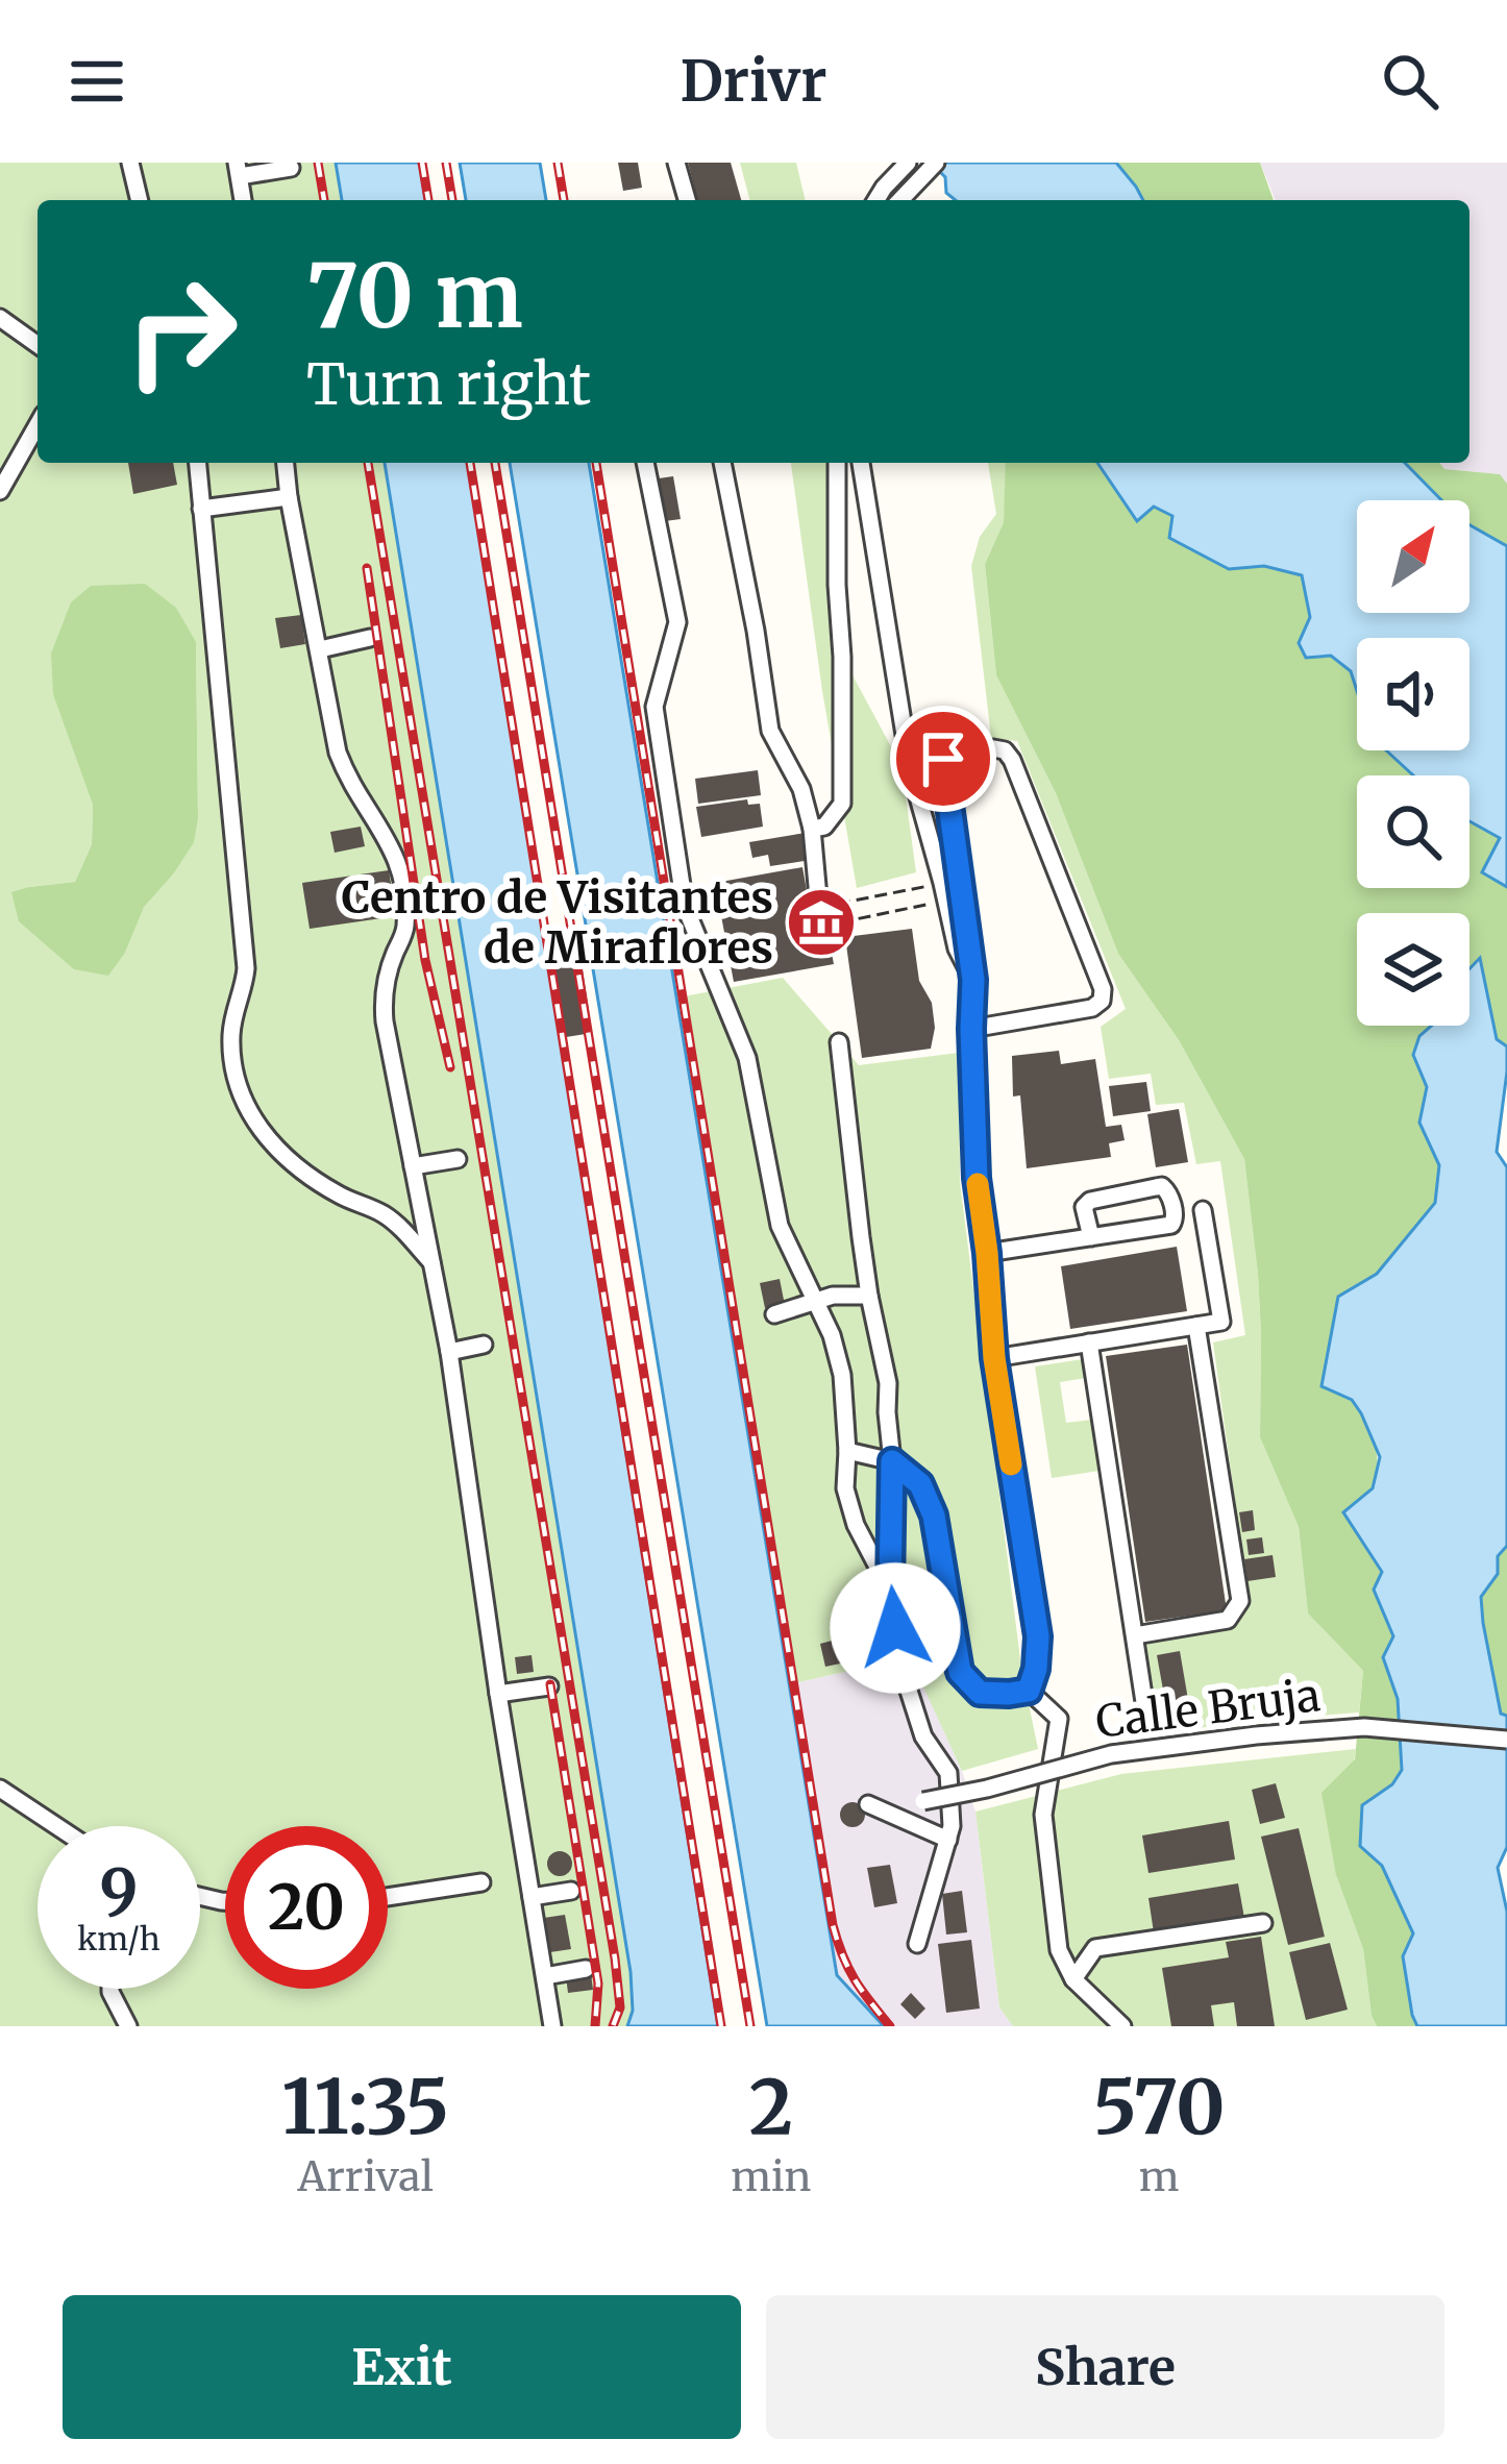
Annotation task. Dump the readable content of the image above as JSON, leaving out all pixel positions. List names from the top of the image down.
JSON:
{
  "streets": {
    "lane": ["Calle Bruja"]
  },
  "places": {
    "museum": ["Centro de Visitantes de Miraflores"]
  },
  "north": "top right",
  "page": {
    "header": "Drivr",
    "turn": ["70 m", "Turn right"],
    "speed": "9 km/h",
    "limit": "20",
    "eta": [
      "11:35",
      "Arrival",
      "2",
      "min",
      "570",
      "m"
    ],
    "buttons": ["Exit", "Share"]
  }
}
